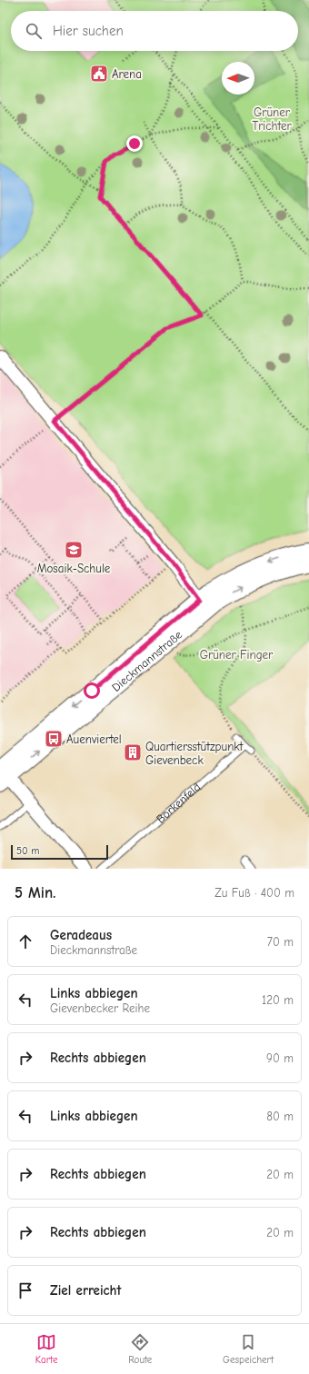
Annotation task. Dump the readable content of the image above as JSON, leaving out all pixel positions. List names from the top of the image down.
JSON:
{
  "streets": {
    "street": ["Dieckmannstraße"],
    "lane": ["Borkenfeld"]
  },
  "parks": ["Grüner Trichter", "Grüner Finger"],
  "places": {
    "public building": ["Arena"],
    "school or university": ["Mosaik-Schule"],
    "bus stop": ["Auenviertel"],
    "building": ["Quartiersstützpunkt Gievenbeck"]
  },
  "scale_bar": "50 m",
  "north": "left",
  "page": {
    "search": "Hier suchen",
    "scale": "50 m",
    "heading": ["5 Min.", "Zu Fuß · 400 m"],
    "list": [
      ["Geradeaus", "Dieckmannstraße", "70 m"],
      ["Links abbiegen", "Gievenbecker Reihe", "120 m"],
      ["Rechts abbiegen", "90 m"],
      ["Links abbiegen", "80 m"],
      ["Rechts abbiegen", "20 m"],
      ["Rechts abbiegen", "20 m"],
      "Ziel erreicht"
    ],
    "nav": ["Karte", "Route", "Gespeichert"]
  }
}
